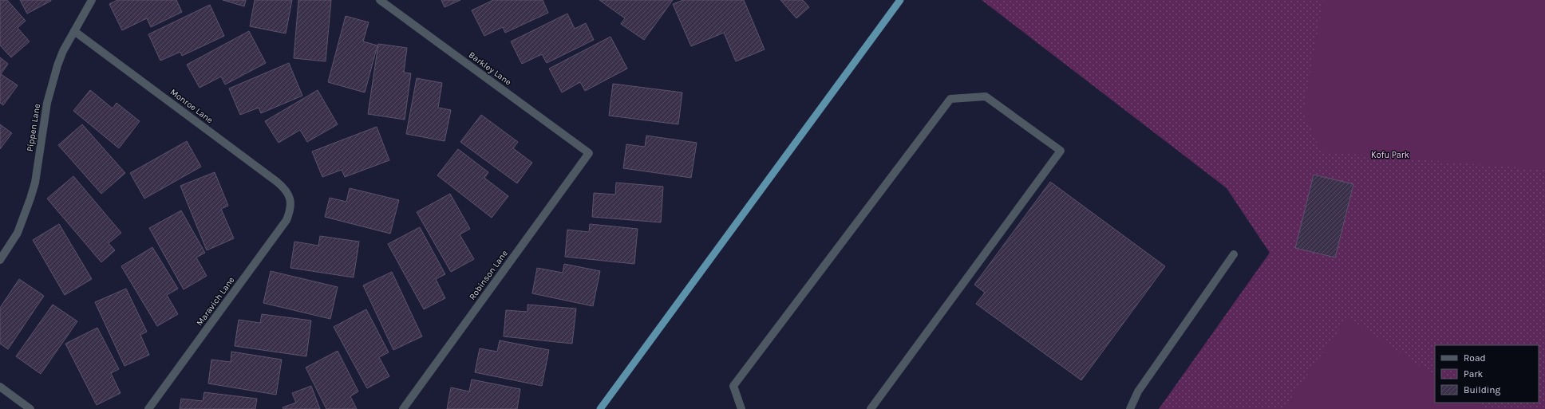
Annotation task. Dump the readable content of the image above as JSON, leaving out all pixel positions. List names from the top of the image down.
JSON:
{
  "streets": {
    "street": [
      "Barkley Lane",
      "Monroe Lane",
      "Pippen Lane",
      "Robinson Lane",
      "Maravich Lane"
    ]
  },
  "crossings": [
    ["Barkley Lane", "Robinson Lane"],
    ["Monroe Lane", "Pippen Lane"],
    ["Monroe Lane", "Maravich Lane"]
  ],
  "parks": ["Kofu Park"],
  "legend": ["Road", "Park", "Building"]
}
